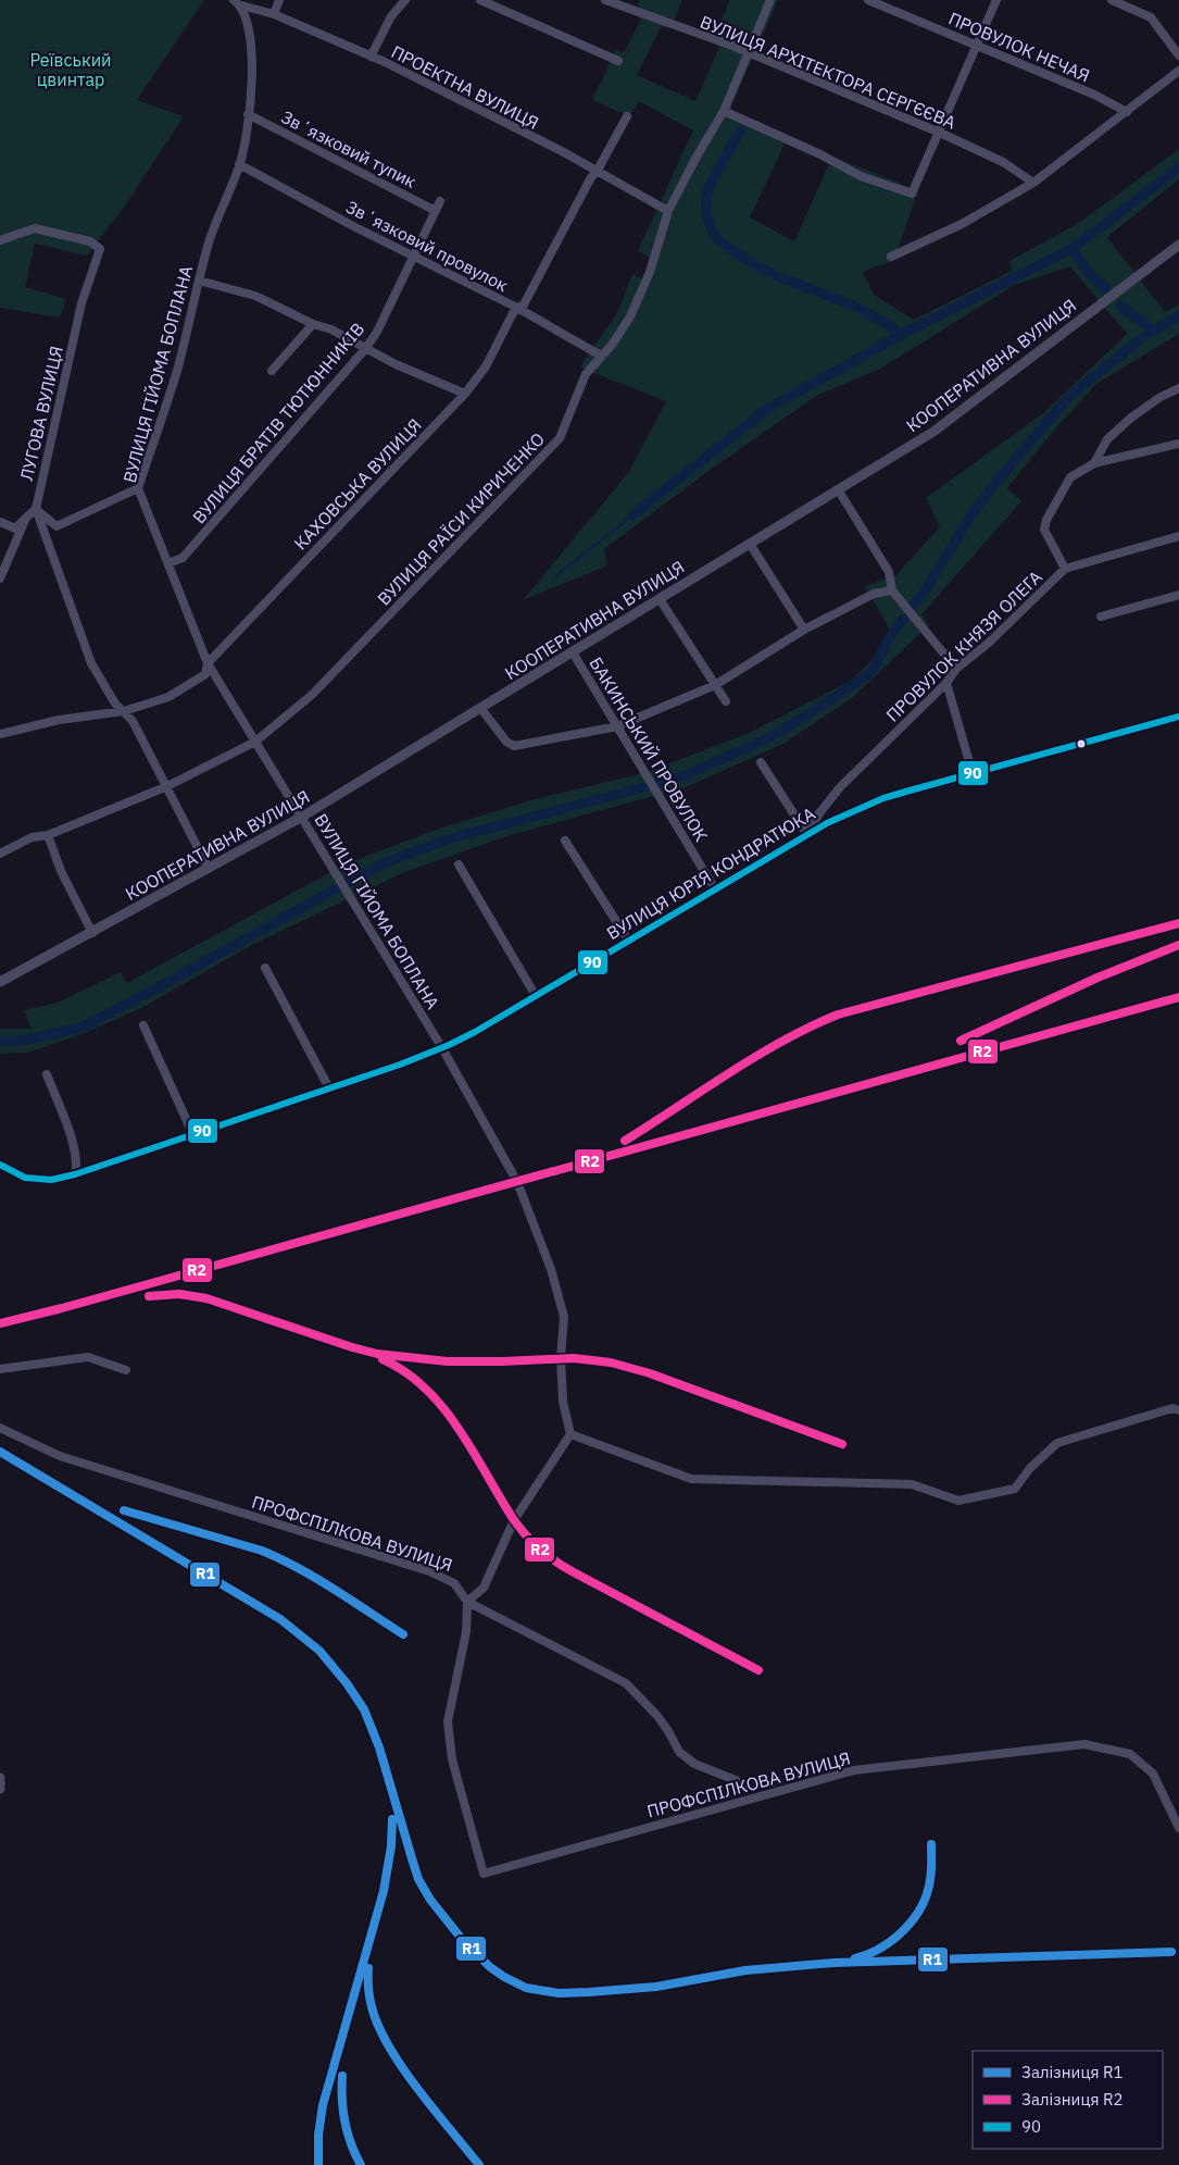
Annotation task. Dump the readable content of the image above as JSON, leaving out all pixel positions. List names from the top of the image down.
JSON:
{
  "streets": {
    "street": [
      "ПРОВУЛОК НЕЧАЯ",
      "ВУЛИЦЯ АРХІТЕКТОРА СЕРГЄЄВА",
      "ПРОЕКТНА ВУЛИЦЯ",
      "Звʼязковий тупик",
      "Звʼязковий провулок",
      "КООПЕРАТИВНА ВУЛИЦЯ",
      "ВУЛИЦЯ ГІЙОМА БОПЛАНА",
      "ЛУГОВА ВУЛИЦЯ",
      "ВУЛИЦЯ БРАТІВ ТЮТЮННИКІВ",
      "КАХОВСЬКА ВУЛИЦЯ",
      "ВУЛИЦЯ РАЇСИ КИРИЧЕНКО",
      "ПРОВУЛОК КНЯЗЯ ОЛЕГА",
      "БАКИНСЬКИЙ ПРОВУЛОК",
      "ВУЛИЦЯ ЮРІЯ КОНДРАТЮКА",
      "ПРОФСПІЛКОВА ВУЛИЦЯ"
    ]
  },
  "crossings": [
    ["ВУЛИЦЯ АРХІТЕКТОРА СЕРГЄЄВА", "ВУЛИЦЯ РАЇСИ КИРИЧЕНКО"],
    ["ПРОЕКТНА ВУЛИЦЯ", "ВУЛИЦЯ ГІЙОМА БОПЛАНА"],
    ["ПРОЕКТНА ВУЛИЦЯ", "КАХОВСЬКА ВУЛИЦЯ"],
    ["ПРОЕКТНА ВУЛИЦЯ", "ВУЛИЦЯ РАЇСИ КИРИЧЕНКО"],
    ["Звʼязковий тупик", "ВУЛИЦЯ ГІЙОМА БОПЛАНА"],
    ["Звʼязковий тупик", "ВУЛИЦЯ БРАТІВ ТЮТЮННИКІВ"],
    ["Звʼязковий провулок", "ВУЛИЦЯ ГІЙОМА БОПЛАНА"],
    ["Звʼязковий провулок", "ВУЛИЦЯ БРАТІВ ТЮТЮННИКІВ"],
    ["Звʼязковий провулок", "КАХОВСЬКА ВУЛИЦЯ"],
    ["Звʼязковий провулок", "ВУЛИЦЯ РАЇСИ КИРИЧЕНКО"],
    ["КООПЕРАТИВНА ВУЛИЦЯ", "ВУЛИЦЯ ГІЙОМА БОПЛАНА"],
    ["КООПЕРАТИВНА ВУЛИЦЯ", "БАКИНСЬКИЙ ПРОВУЛОК"],
    ["ВУЛИЦЯ ГІЙОМА БОПЛАНА", "ВУЛИЦЯ БРАТІВ ТЮТЮННИКІВ"],
    ["ВУЛИЦЯ ГІЙОМА БОПЛАНА", "КАХОВСЬКА ВУЛИЦЯ"],
    ["ВУЛИЦЯ ГІЙОМА БОПЛАНА", "ВУЛИЦЯ РАЇСИ КИРИЧЕНКО"],
    ["ВУЛИЦЯ ГІЙОМА БОПЛАНА", "ВУЛИЦЯ ЮРІЯ КОНДРАТЮКА"],
    ["ПРОВУЛОК КНЯЗЯ ОЛЕГА", "ВУЛИЦЯ ЮРІЯ КОНДРАТЮКА"],
    ["БАКИНСЬКИЙ ПРОВУЛОК", "ВУЛИЦЯ ЮРІЯ КОНДРАТЮКА"]
  ],
  "parks": ["Реївський цвинтар"],
  "lines": ["transit line 90", "rail line R2", "rail line R1"],
  "legend": ["Залізниця R1", "Залізниця R2", "90"]
}
